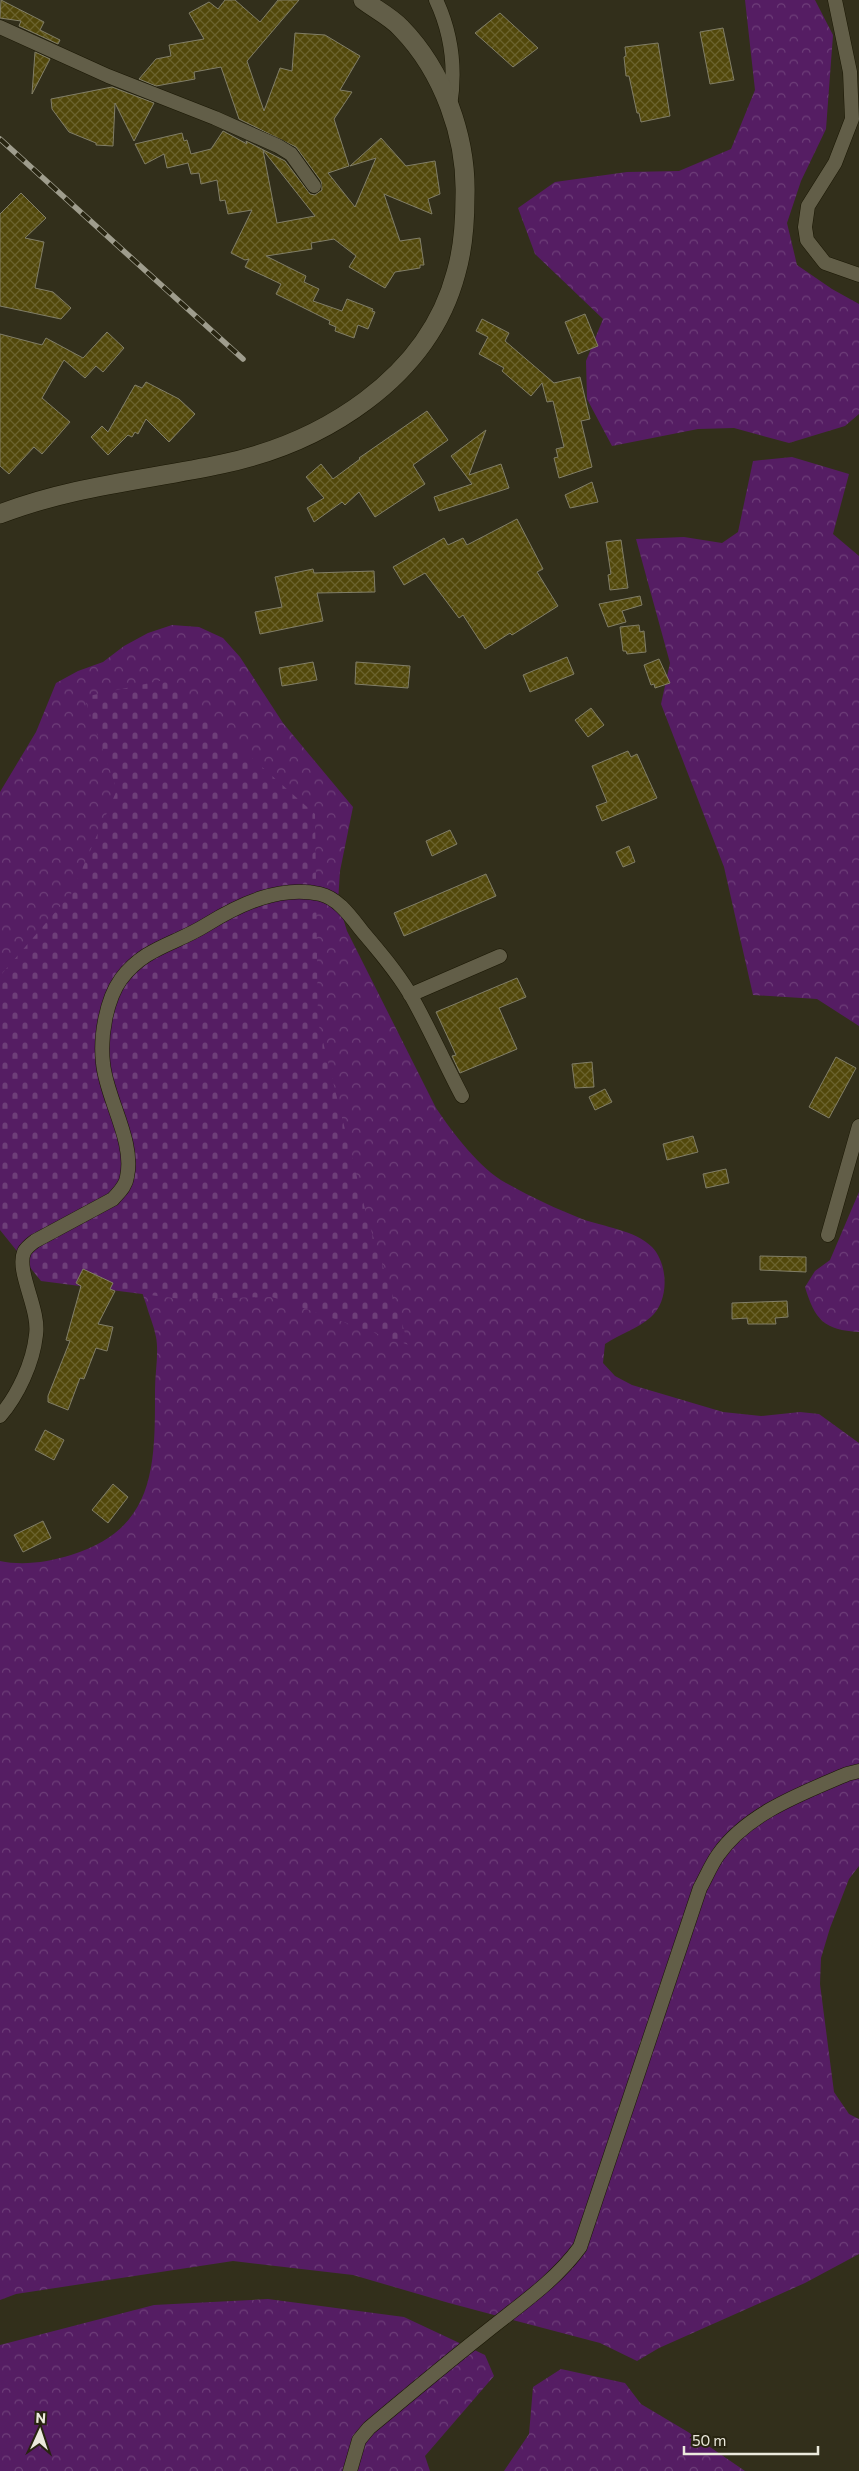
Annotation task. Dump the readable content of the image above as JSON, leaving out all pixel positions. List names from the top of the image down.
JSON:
{
  "scale_bar": "50 m",
  "north": "top"
}
